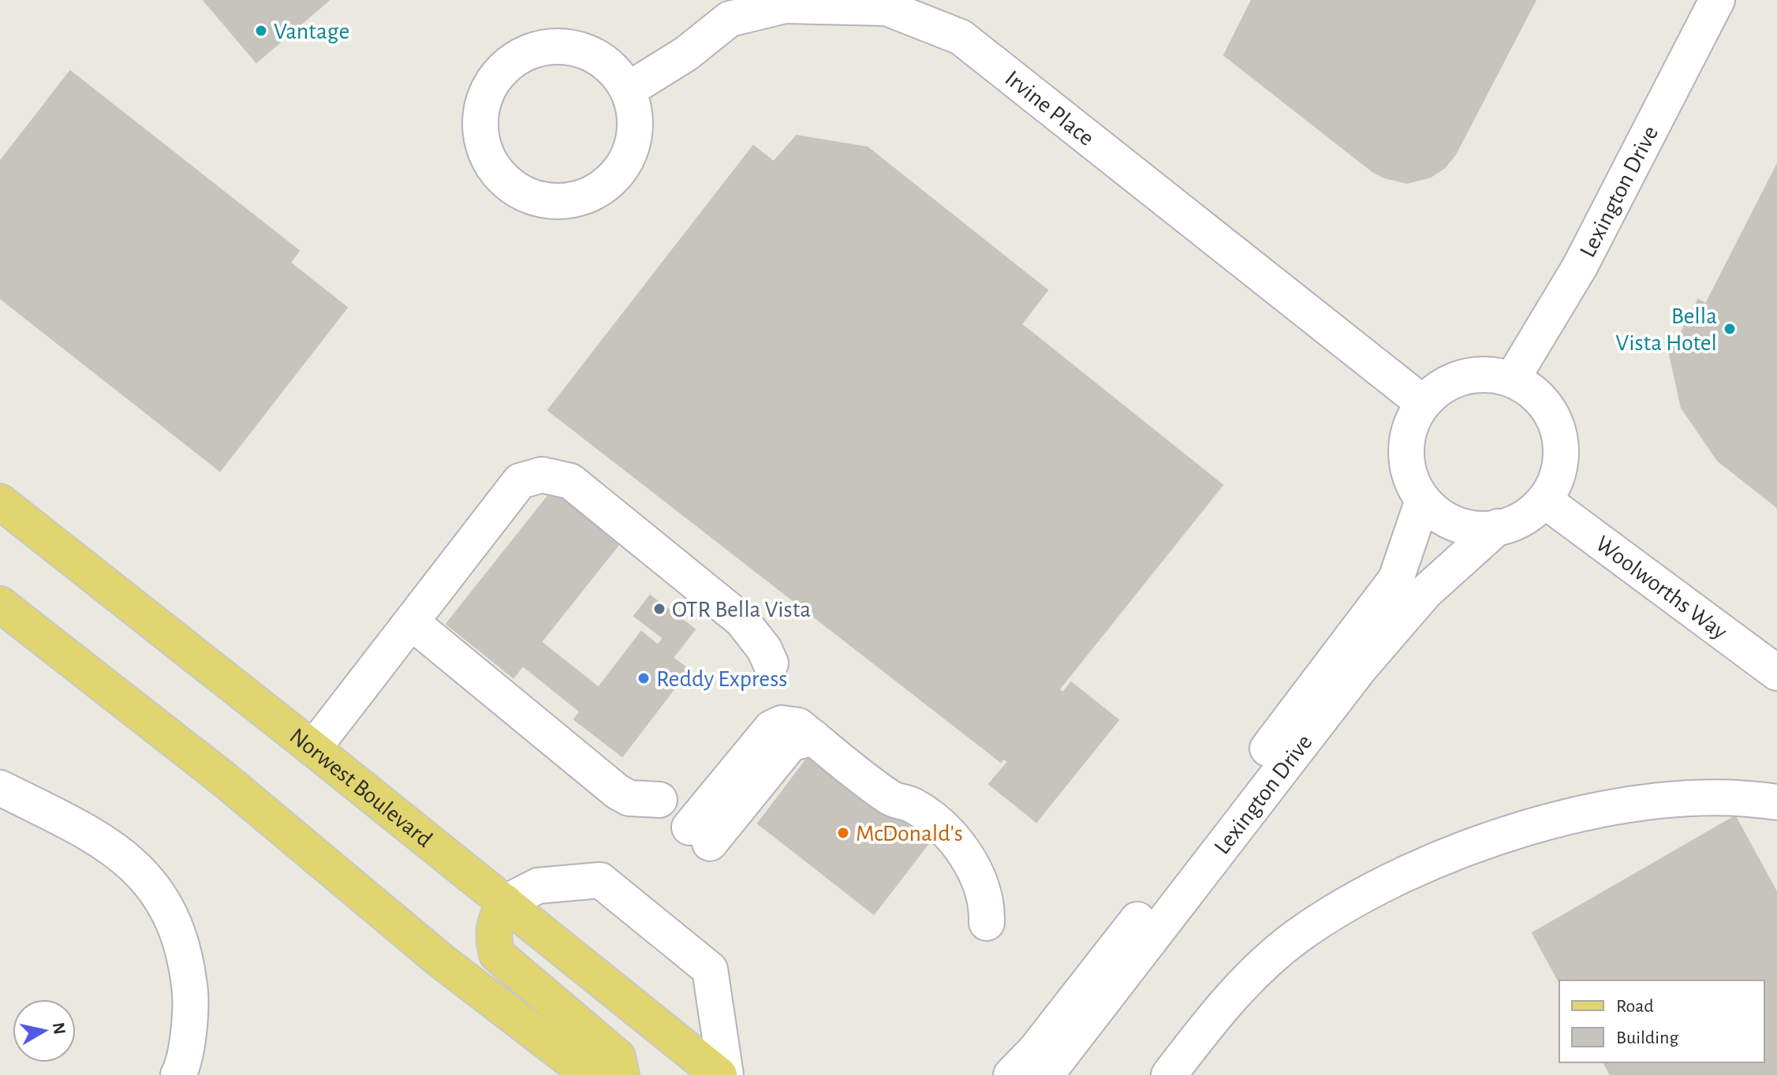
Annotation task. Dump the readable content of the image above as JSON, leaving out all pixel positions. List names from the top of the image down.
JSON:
{
  "streets": {
    "main road": ["Norwest Boulevard"],
    "street": ["Irvine Place", "Lexington Drive", "Woolworths Way"]
  },
  "crossings": [
    ["Irvine Place", "Lexington Drive"],
    ["Irvine Place", "Woolworths Way"],
    ["Lexington Drive", "Woolworths Way"]
  ],
  "places": [
    "Vantage",
    "Bella Vista Hotel",
    "OTR Bella Vista",
    "Reddy Express",
    "McDonald's"
  ],
  "legend": ["Road", "Building"],
  "north": "right"
}
